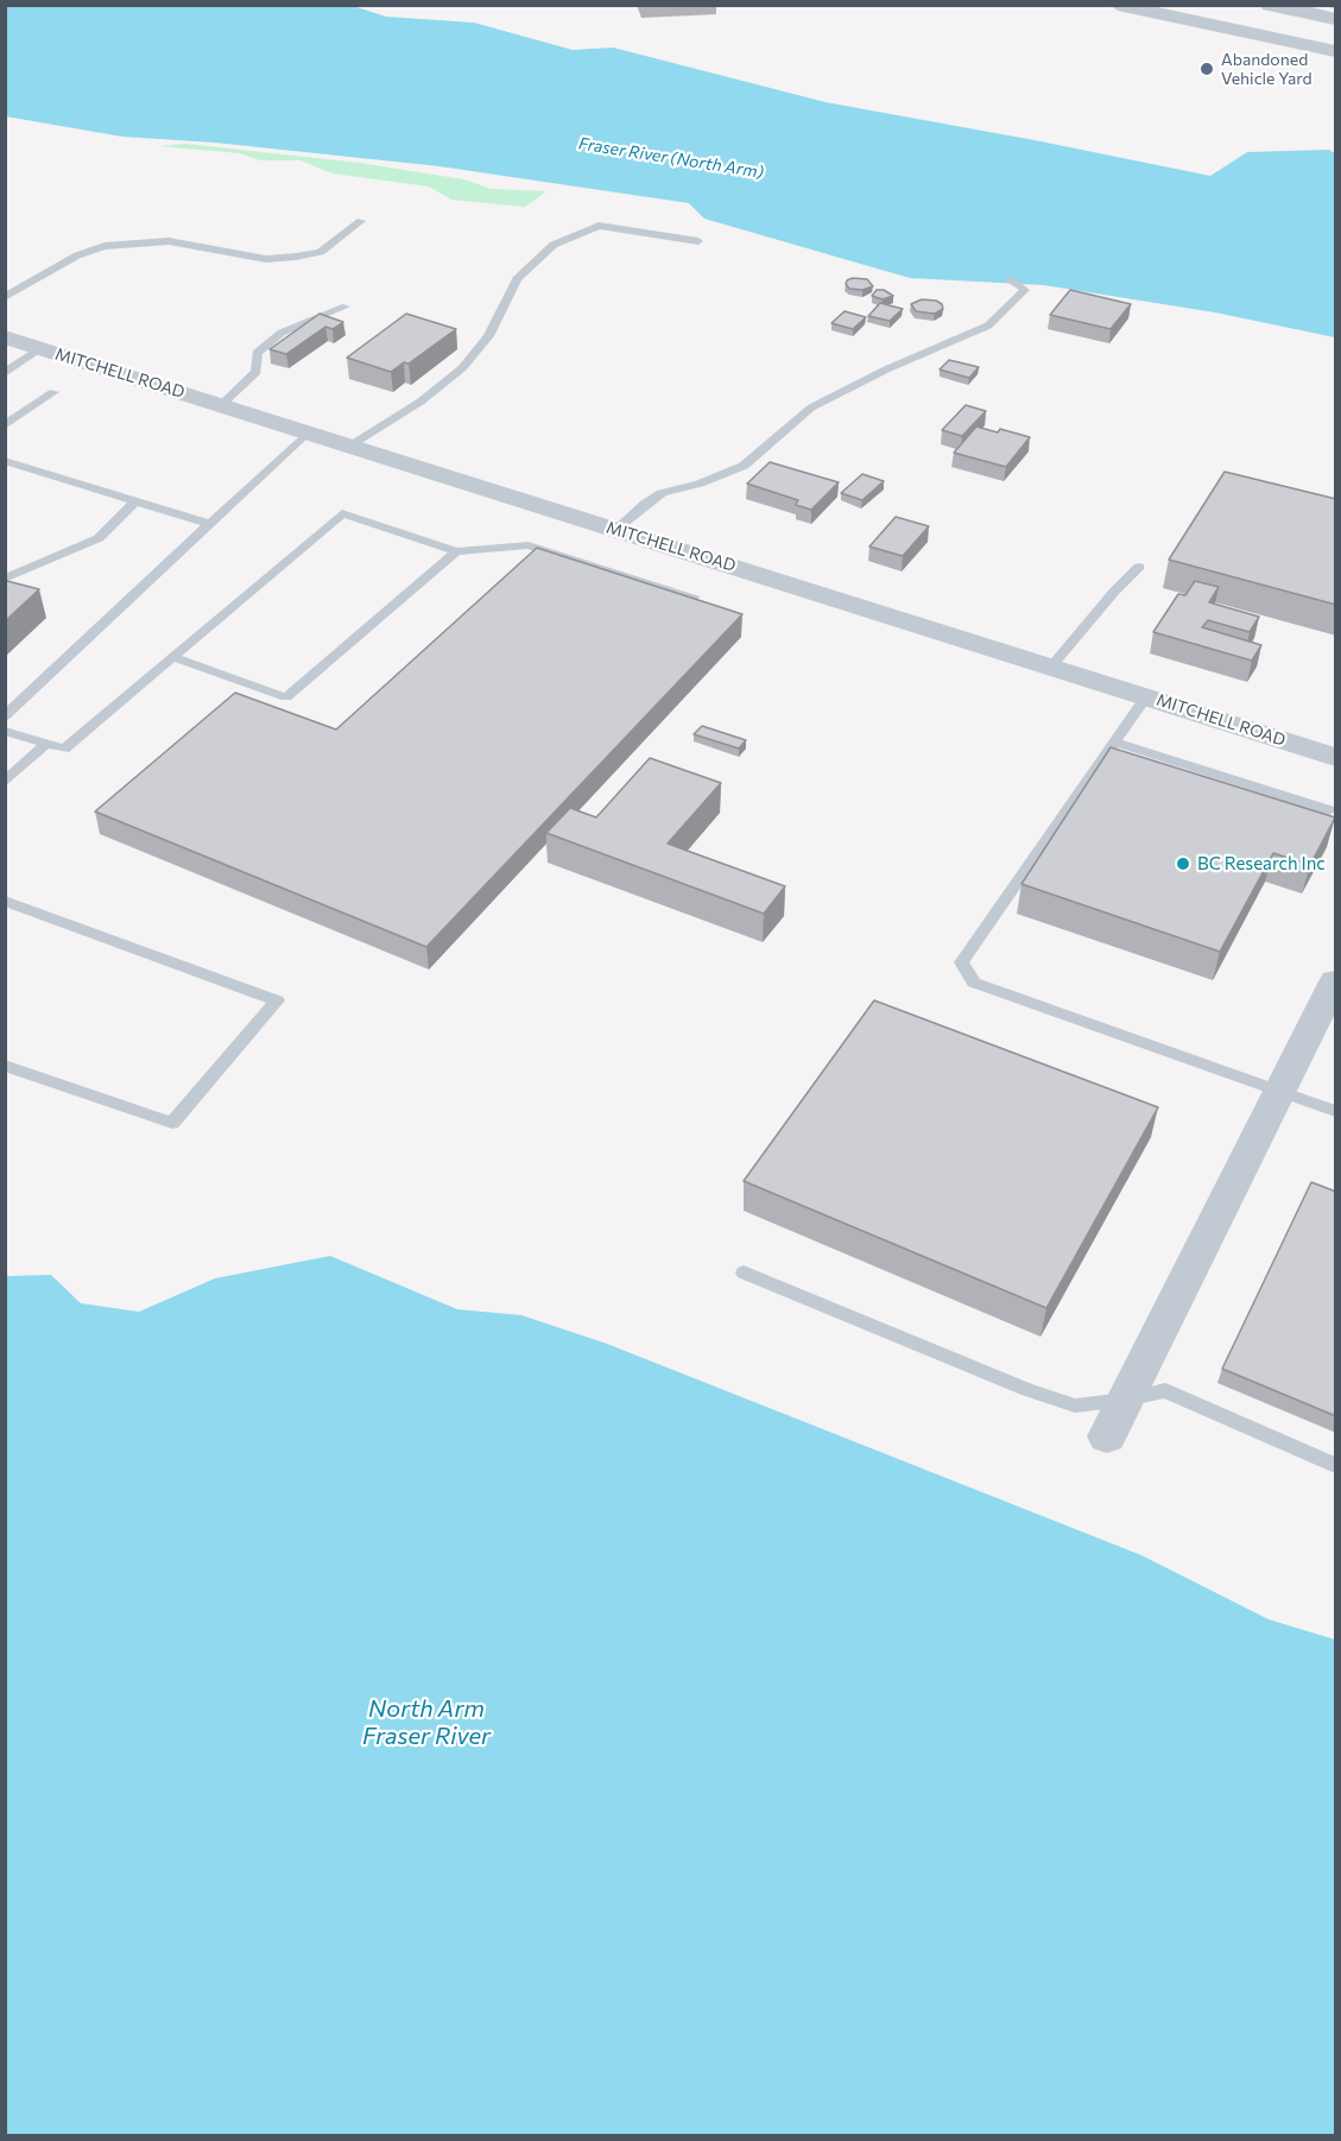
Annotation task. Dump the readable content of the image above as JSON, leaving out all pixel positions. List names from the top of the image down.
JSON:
{
  "streets": {
    "street": ["MITCHELL ROAD"]
  },
  "water": ["Fraser River (North Arm)", "North Arm Fraser River"],
  "places": ["Abandoned Vehicle Yard", "BC Research Inc"]
}
